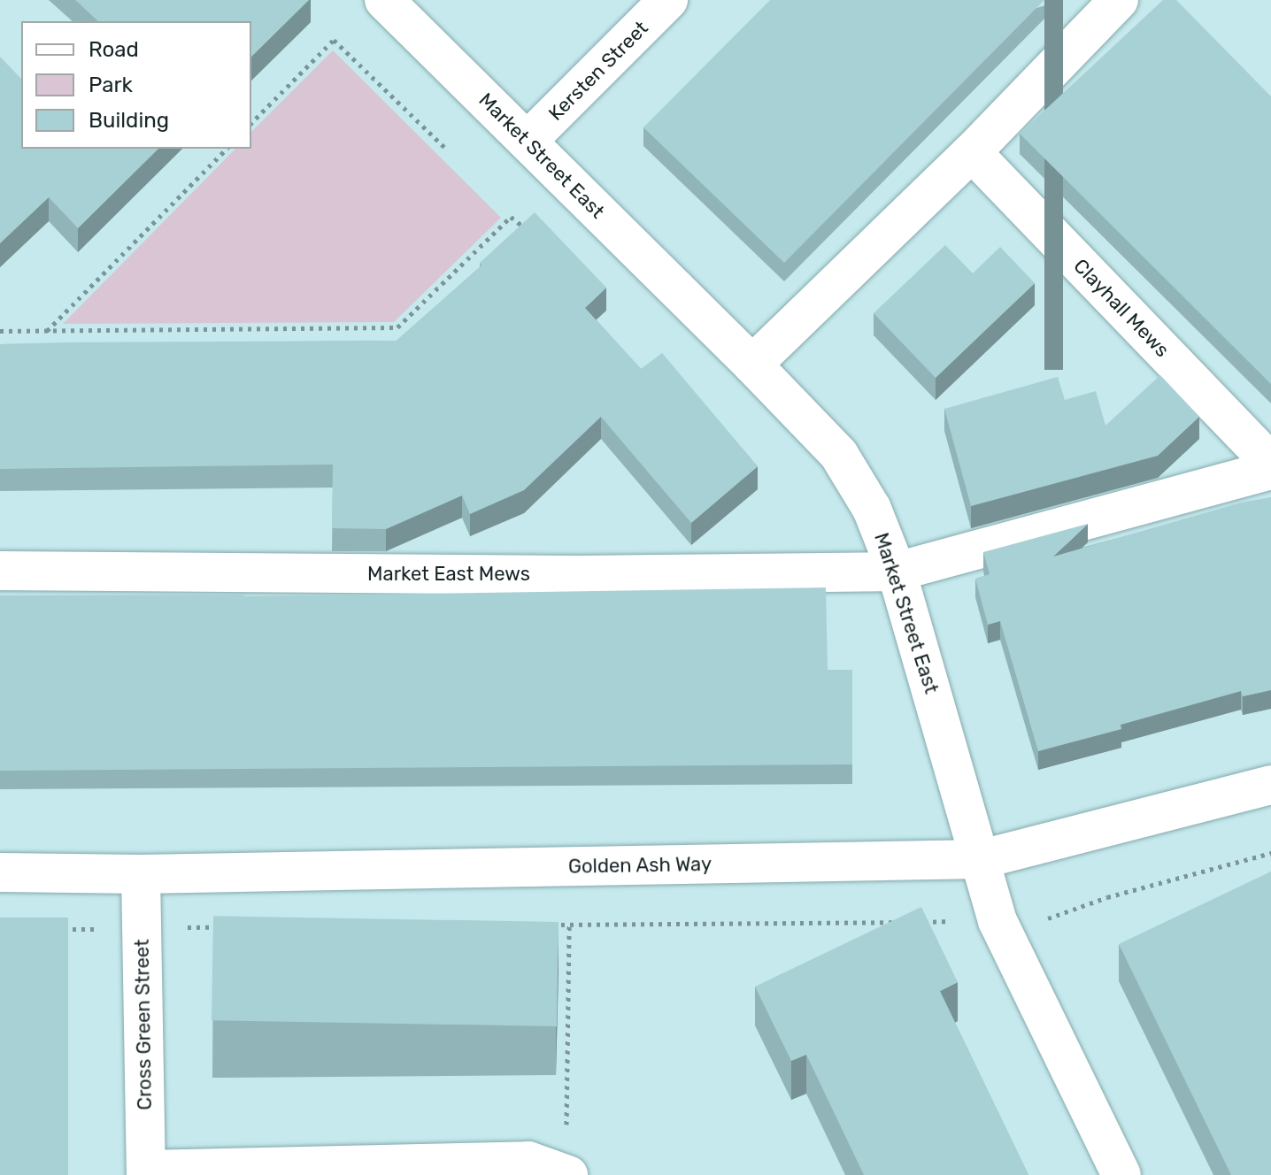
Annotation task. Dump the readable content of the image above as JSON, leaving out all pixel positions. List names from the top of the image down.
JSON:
{
  "streets": {
    "street": [
      "Kersten Street",
      "Market Street East",
      "Clayhall Mews",
      "Market East Mews",
      "Golden Ash Way",
      "Cross Green Street"
    ]
  },
  "crossings": [
    ["Kersten Street", "Market Street East"],
    ["Market Street East", "Market East Mews"],
    ["Market Street East", "Golden Ash Way"],
    ["Golden Ash Way", "Cross Green Street"]
  ],
  "legend": ["Road", "Park", "Building"]
}
